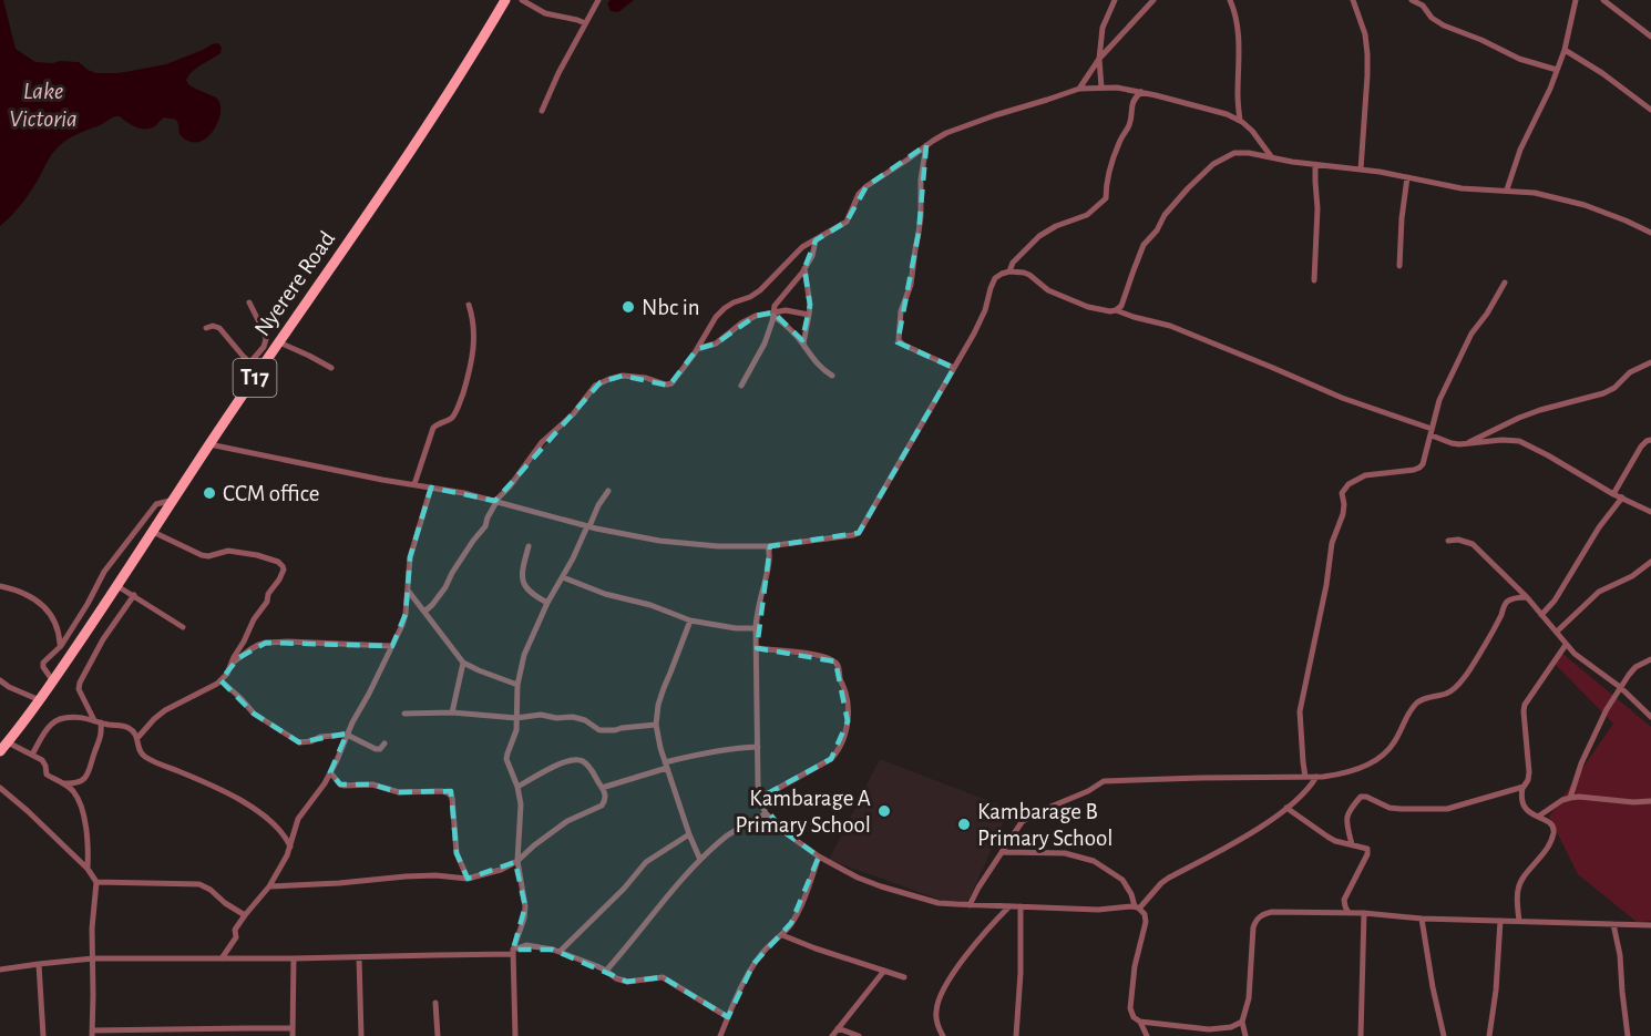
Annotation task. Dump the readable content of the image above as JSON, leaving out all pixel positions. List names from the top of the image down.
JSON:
{
  "streets": {
    "main road": ["Nyerere Road", "T17"]
  },
  "water": ["Lake Victoria"],
  "places": [
    "Nbc in",
    "CCM office",
    "Kambarage A Primary School",
    "Kambarage B Primary School"
  ]
}
